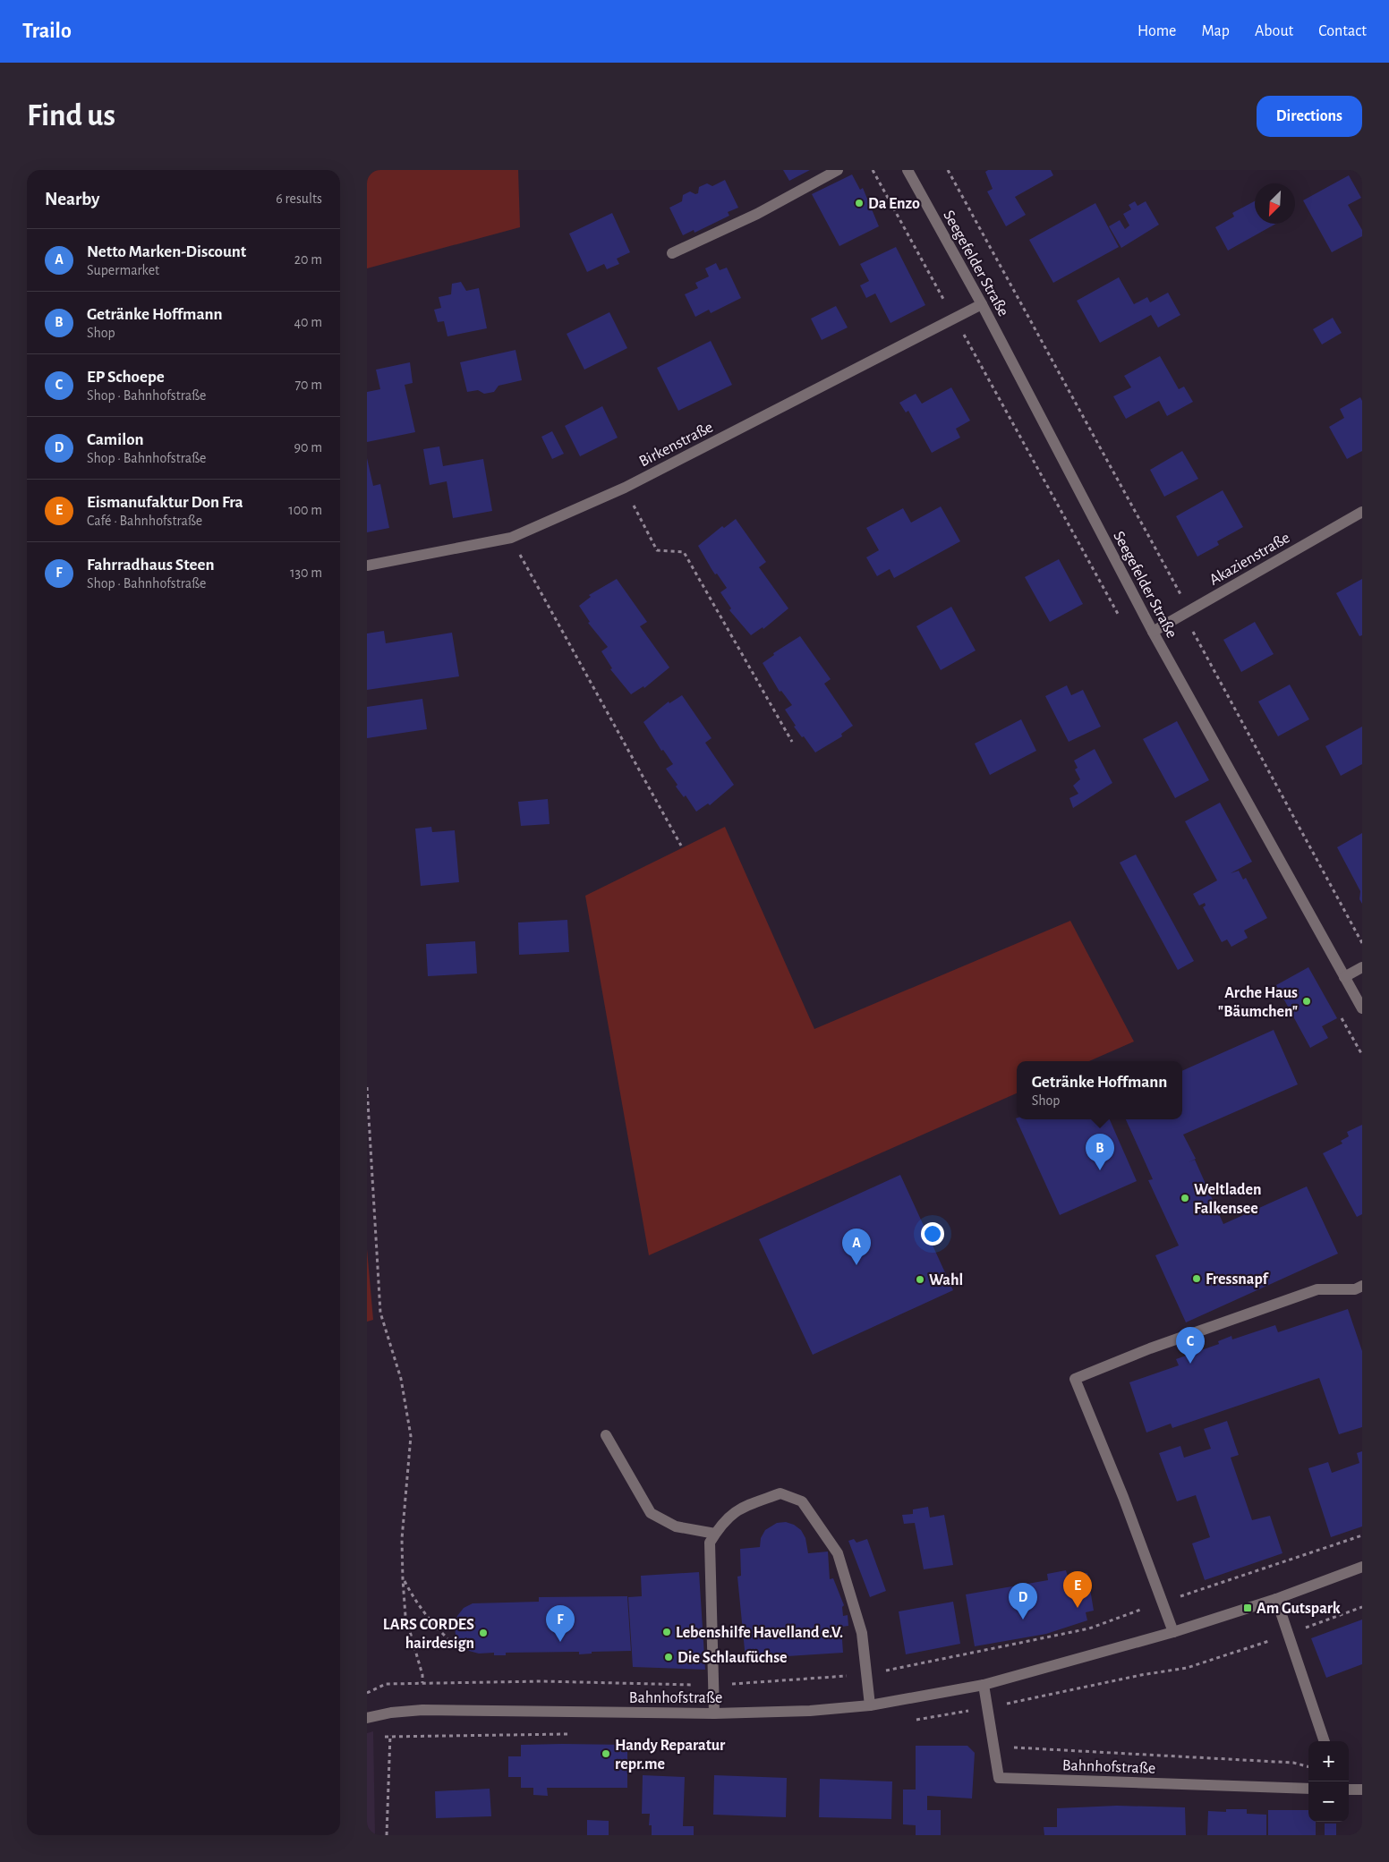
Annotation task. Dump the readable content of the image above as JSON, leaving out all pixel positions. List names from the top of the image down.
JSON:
{
  "streets": {
    "street": [
      "Seegefelder Straße",
      "Birkenstraße",
      "Akazienstraße",
      "Bahnhofstraße"
    ]
  },
  "crossings": [
    ["Seegefelder Straße", "Birkenstraße"],
    ["Seegefelder Straße", "Akazienstraße"]
  ],
  "places": {
    "other": [
      "Da Enzo",
      "Arche Haus \"Bäumchen\"",
      "Weltladen Falkensee",
      "Fressnapf",
      "Wahl",
      "Lebenshilfe Havelland e.V.",
      "LARS CORDES hairdesign",
      "Die Schlaufüchse",
      "Handy Reparatur repr.me"
    ],
    "transit": ["Am Gutspark"]
  },
  "north": "bottom left",
  "page": {
    "header": "Trailo",
    "nav": [
      "Home",
      "Map",
      "About",
      "Contact"
    ],
    "buttons": "Directions",
    "title": "Find us",
    "heading": ["Nearby", "6 results"],
    "list": [
      {
        "mark": "A",
        "name": "Netto Marken-Discount",
        "note": "Supermarket",
        "value": "20 m"
      },
      {
        "mark": "B",
        "name": "Getränke Hoffmann",
        "note": "Shop",
        "value": "40 m"
      },
      {
        "mark": "C",
        "name": "EP Schoepe",
        "note": "Shop · Bahnhofstraße",
        "value": "70 m"
      },
      {
        "mark": "D",
        "name": "Camilon",
        "note": "Shop · Bahnhofstraße",
        "value": "90 m"
      },
      {
        "mark": "E",
        "name": "Eismanufaktur Don Fra",
        "note": "Café · Bahnhofstraße",
        "value": "100 m"
      },
      {
        "mark": "F",
        "name": "Fahrradhaus Steen",
        "note": "Shop · Bahnhofstraße",
        "value": "130 m"
      }
    ],
    "popup": ["Getränke Hoffmann", "Shop"],
    "pins": [
      "B",
      "A",
      "C",
      "E",
      "D",
      "F"
    ],
    "map_buttons": ["+", "−"]
  }
}
